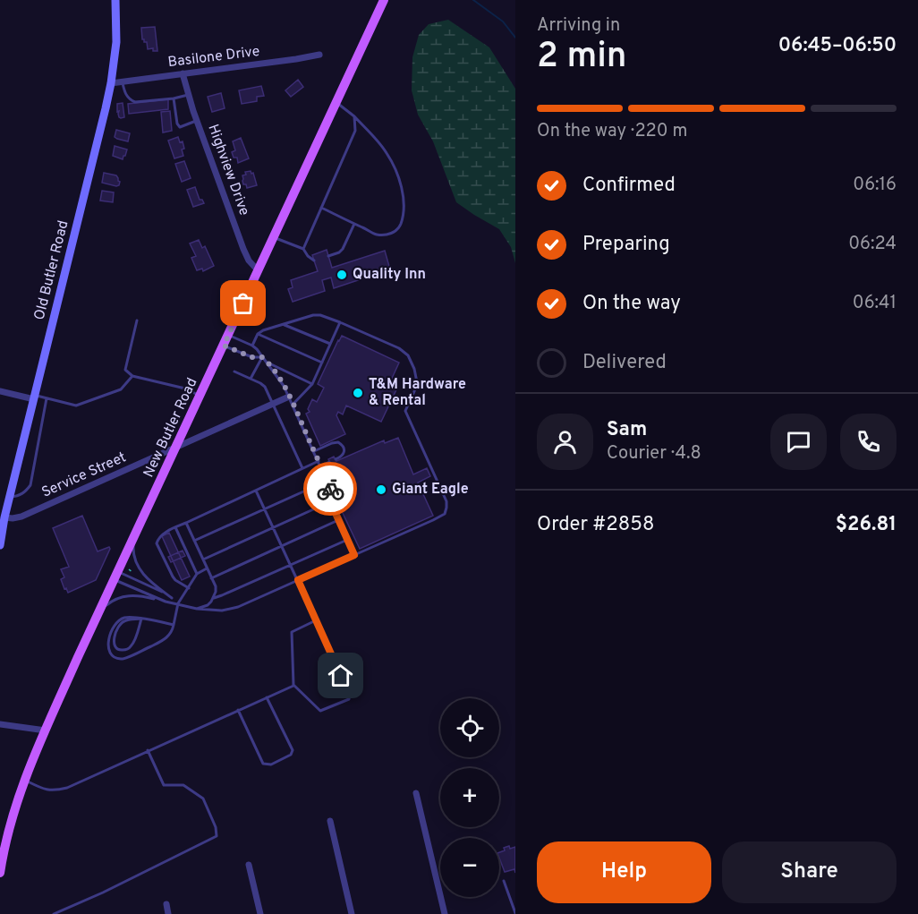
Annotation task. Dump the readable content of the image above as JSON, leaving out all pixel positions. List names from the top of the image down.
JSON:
{
  "streets": {
    "main road": ["New Butler Road"],
    "street": [
      "Basilone Drive",
      "Highview Drive",
      "Old Butler Road",
      "Service Street"
    ]
  },
  "crossings": [
    ["Basilone Drive", "Highview Drive"],
    ["Basilone Drive", "Old Butler Road"],
    ["Highview Drive", "New Butler Road"],
    ["Old Butler Road", "Service Street"],
    ["New Butler Road", "Service Street"]
  ],
  "places": ["Quality Inn", "T&M Hardware & Rental", "Giant Eagle"],
  "page": {
    "heading": ["2 min", "Arriving in", "06:45–06:50"],
    "panel": [
      "Sam",
      "Courier · 4.8",
      "Order #2858",
      "$26.81"
    ],
    "bar": "On the way · 220 m",
    "list": [
      ["Confirmed", "06:16"],
      ["Preparing", "06:24"],
      ["On the way", "06:41"],
      "Delivered"
    ],
    "map_buttons": ["+", "−"],
    "buttons": ["Help", "Share"]
  }
}
